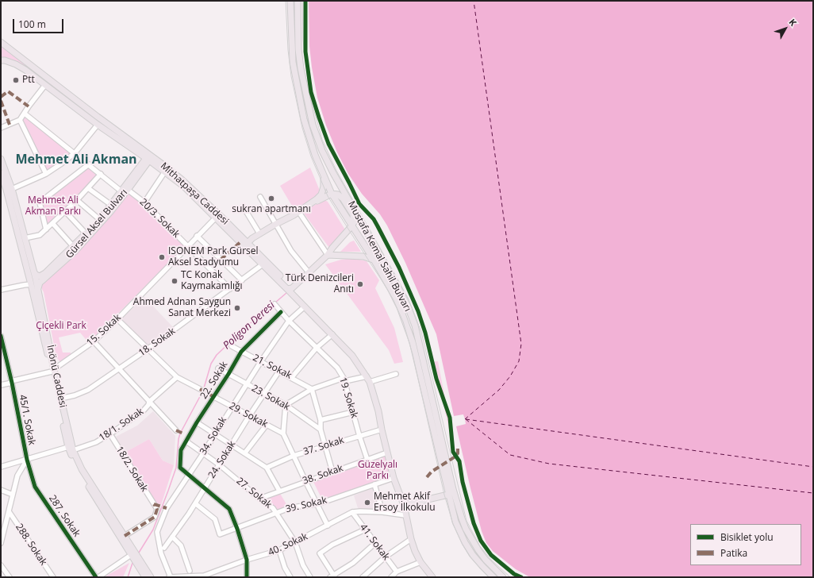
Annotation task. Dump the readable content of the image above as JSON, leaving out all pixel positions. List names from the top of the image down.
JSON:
{
  "streets": {
    "main road": [
      "Mithatpaşa Caddesi",
      "Gürsel Aksel Bulvarı",
      "Mustafa Kemal Sahil Bulvarı",
      "İnönü Caddesi"
    ],
    "street": [
      "20/3. Sokak",
      "15. Sokak",
      "18. Sokak",
      "21. Sokak",
      "22. Sokak",
      "23. Sokak",
      "19. Sokak",
      "29. Sokak",
      "45/1. Sokak",
      "18/1. Sokak",
      "34. Sokak",
      "37. Sokak",
      "24. Sokak",
      "18/2. Sokak",
      "38. Sokak",
      "27. Sokak",
      "39. Sokak",
      "287. Sokak",
      "41. Sokak",
      "288. Sokak",
      "40. Sokak"
    ]
  },
  "crossings": [
    ["Mithatpaşa Caddesi", "Gürsel Aksel Bulvarı"],
    ["Mithatpaşa Caddesi", "15. Sokak"],
    ["Mithatpaşa Caddesi", "18. Sokak"],
    ["Mithatpaşa Caddesi", "34. Sokak"],
    ["Mithatpaşa Caddesi", "37. Sokak"],
    ["Mithatpaşa Caddesi", "38. Sokak"],
    ["Mithatpaşa Caddesi", "39. Sokak"],
    ["Mithatpaşa Caddesi", "40. Sokak"],
    ["20/3. Sokak", "Gürsel Aksel Bulvarı"],
    ["20/3. Sokak", "15. Sokak"],
    ["20/3. Sokak", "18. Sokak"],
    ["Gürsel Aksel Bulvarı", "İnönü Caddesi"],
    ["15. Sokak", "İnönü Caddesi"],
    ["18. Sokak", "İnönü Caddesi"],
    ["21. Sokak", "22. Sokak"],
    ["21. Sokak", "34. Sokak"],
    ["21. Sokak", "24. Sokak"],
    ["İnönü Caddesi", "18/1. Sokak"],
    ["İnönü Caddesi", "18/2. Sokak"],
    ["22. Sokak", "23. Sokak"],
    ["22. Sokak", "19. Sokak"],
    ["22. Sokak", "29. Sokak"],
    ["22. Sokak", "34. Sokak"],
    ["22. Sokak", "27. Sokak"],
    ["23. Sokak", "34. Sokak"],
    ["23. Sokak", "24. Sokak"],
    ["19. Sokak", "34. Sokak"],
    ["19. Sokak", "37. Sokak"],
    ["19. Sokak", "38. Sokak"],
    ["29. Sokak", "34. Sokak"],
    ["29. Sokak", "24. Sokak"],
    ["45/1. Sokak", "18/1. Sokak"],
    ["45/1. Sokak", "287. Sokak"],
    ["18/1. Sokak", "18/2. Sokak"],
    ["18/1. Sokak", "287. Sokak"],
    ["34. Sokak", "27. Sokak"],
    ["34. Sokak", "40. Sokak"],
    ["24. Sokak", "27. Sokak"],
    ["24. Sokak", "39. Sokak"],
    ["38. Sokak", "27. Sokak"],
    ["27. Sokak", "39. Sokak"],
    ["27. Sokak", "40. Sokak"],
    ["41. Sokak", "40. Sokak"]
  ],
  "districts": ["Mehmet Ali Akman"],
  "water": ["Poligon Deresi"],
  "parks": ["Mehmet Ali Akman Parkı", "Çiçekli Park", "Güzelyalı Parkı"],
  "places": [
    "Ptt",
    "sukran apartmanı",
    "ISONEM Park Gürsel Aksel Stadyumu",
    "TC Konak Kaymakamlığı",
    "Türk Denizcileri Anıtı",
    "Ahmed Adnan Saygun Sanat Merkezi",
    "Mehmet Akif Ersoy İlkokulu"
  ],
  "legend": ["Bisiklet yolu", "Patika"],
  "scale_bar": "100 m",
  "north": "top right"
}
